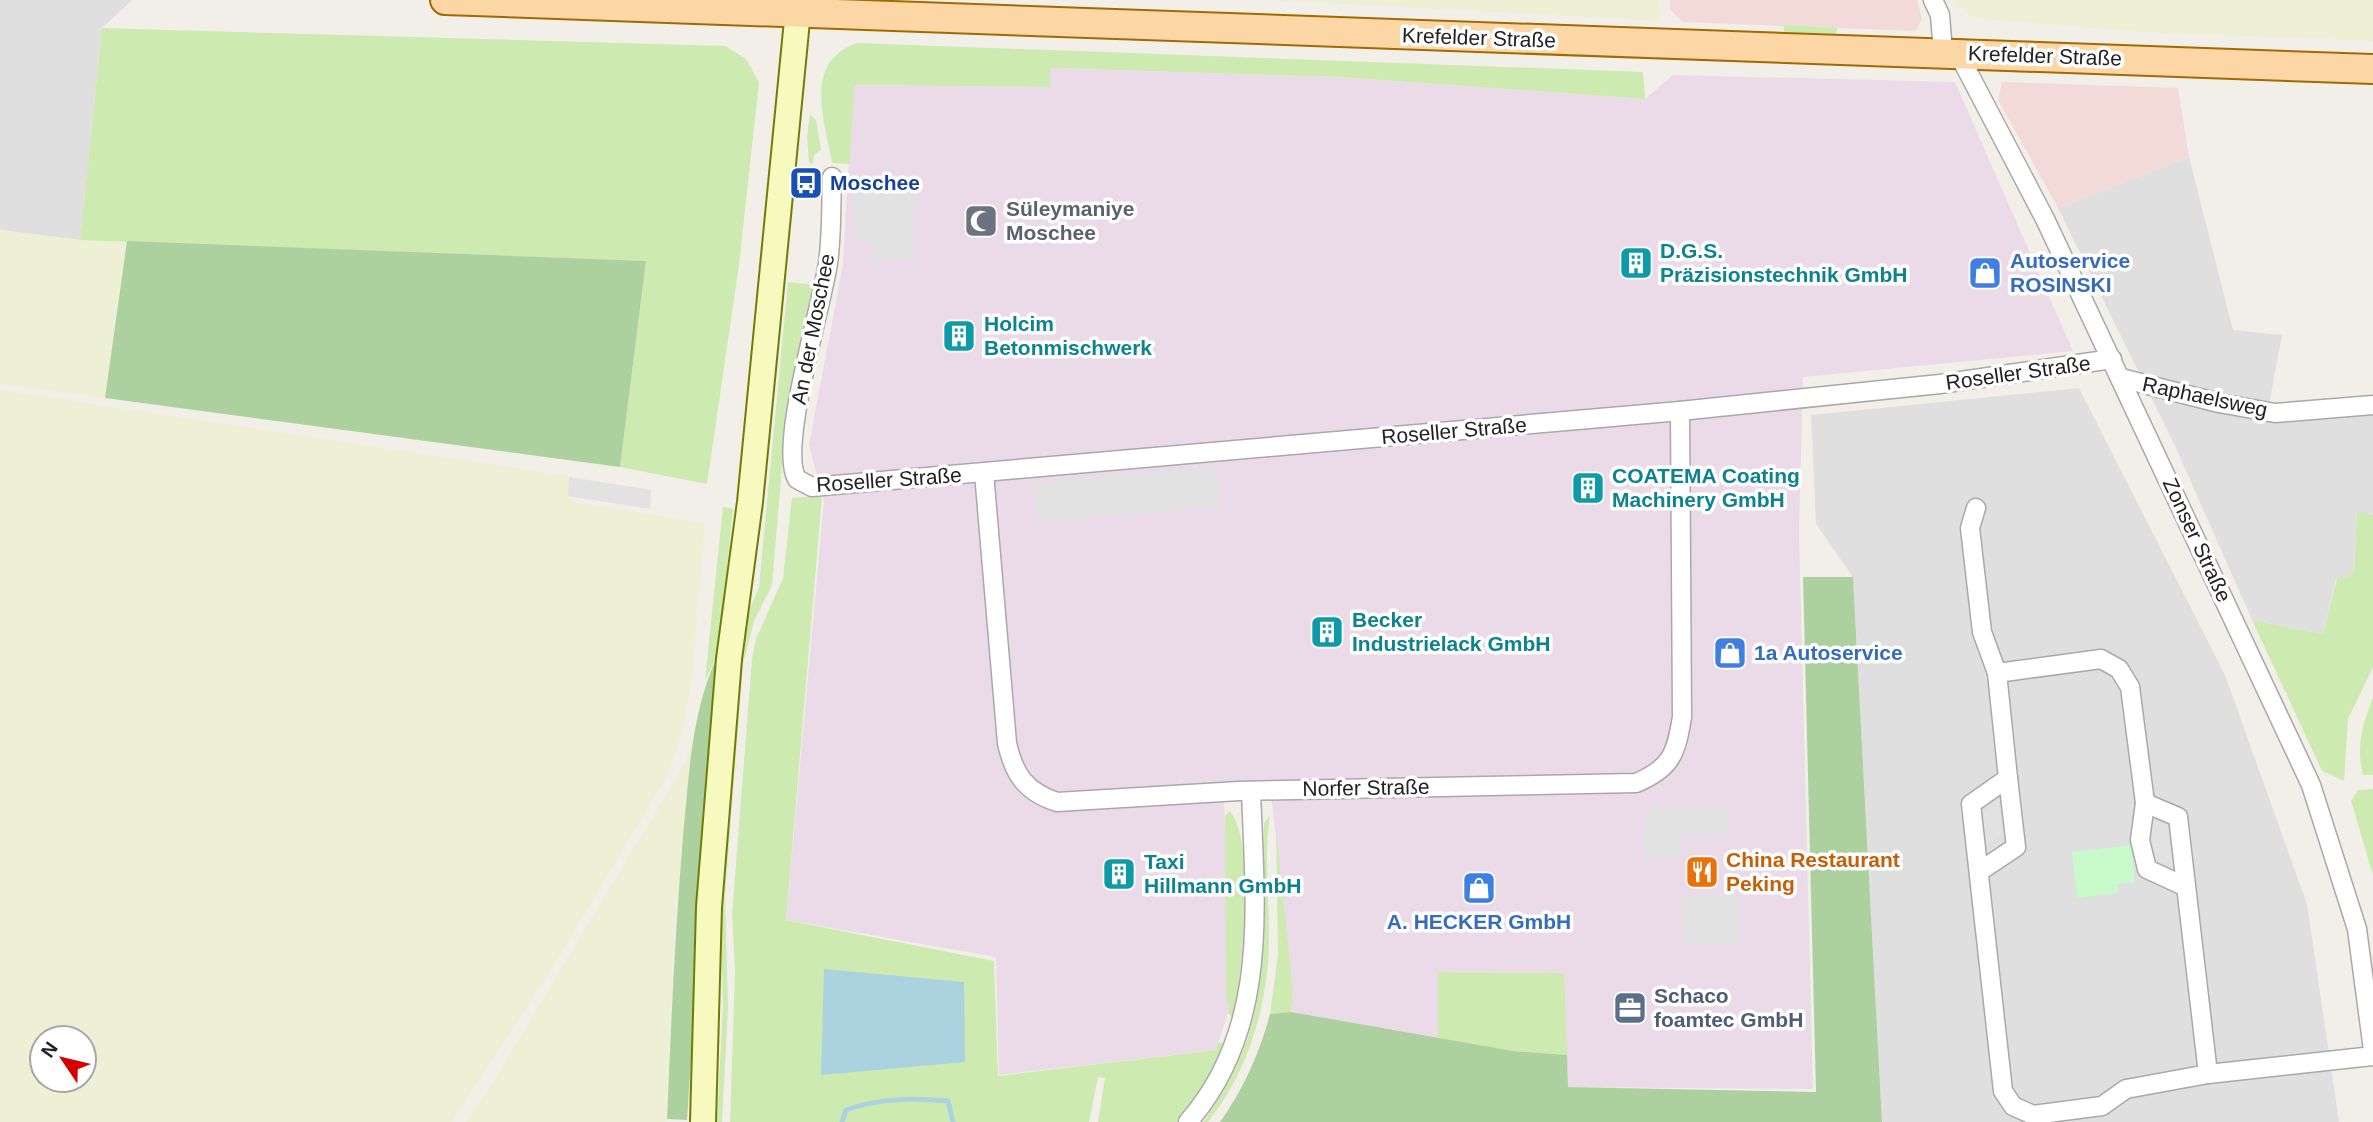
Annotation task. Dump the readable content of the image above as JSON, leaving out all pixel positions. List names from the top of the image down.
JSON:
{
  "streets": {
    "main road": ["Krefelder Straße"],
    "street": [
      "An der Moschee",
      "Roseller Straße",
      "Raphaelsweg",
      "Zonser Straße",
      "Norfer Straße"
    ]
  },
  "crossings": [
    ["Krefelder Straße", "Zonser Straße"],
    ["An der Moschee", "Roseller Straße"],
    ["Roseller Straße", "Zonser Straße"],
    ["Roseller Straße", "Norfer Straße"],
    ["Raphaelsweg", "Zonser Straße"]
  ],
  "places": {
    "bus stop": ["Moschee"],
    "mosque": ["Süleymaniye Moschee"],
    "building": [
      "D.G.S. Präzisionstechnik GmbH",
      "Holcim Betonmischwerk",
      "COATEMA Coating Machinery GmbH",
      "Becker Industrielack GmbH",
      "Taxi Hillmann GmbH"
    ],
    "shop": ["Autoservice ROSINSKI", "1a Autoservice", "A. HECKER GmbH"],
    "restaurant": ["China Restaurant Peking"],
    "office": ["Schaco foamtec GmbH"]
  },
  "north": "top left"
}
